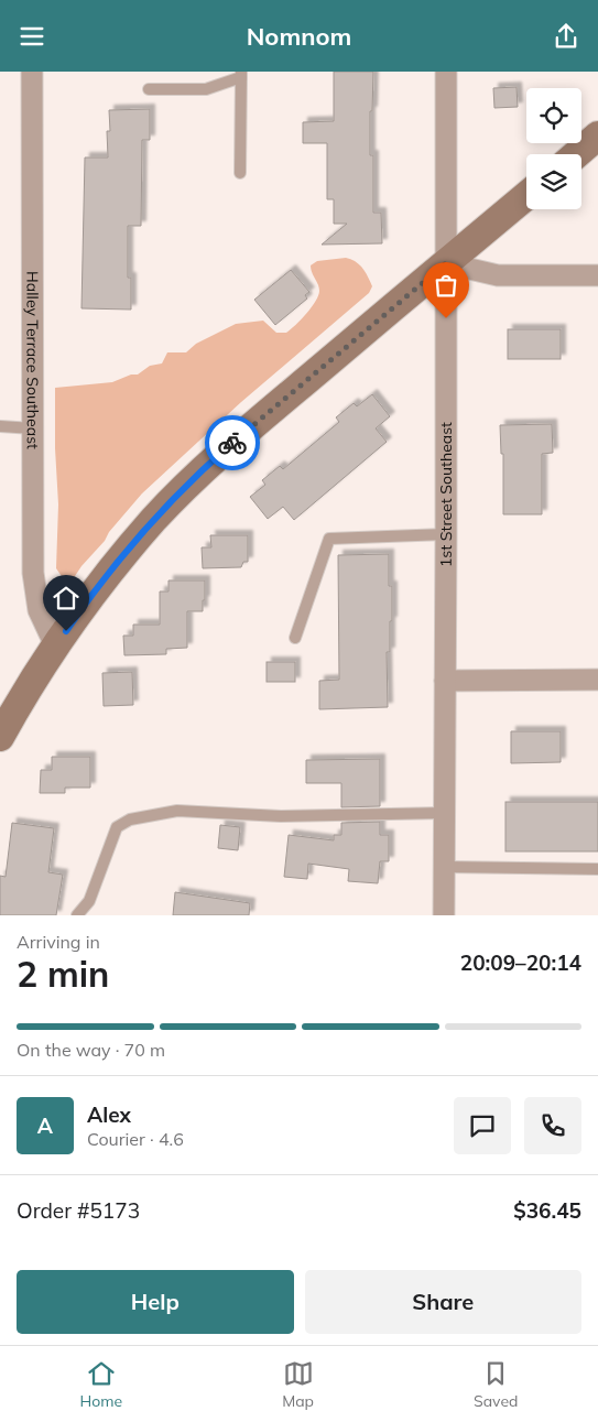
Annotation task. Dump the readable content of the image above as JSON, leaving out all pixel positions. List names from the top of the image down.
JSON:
{
  "streets": {
    "street": ["Halley Terrace Southeast", "1st Street Southeast"]
  },
  "page": {
    "header": "Nomnom",
    "heading": ["2 min", "Arriving in", "20:09–20:14"],
    "panel": [
      "Alex",
      "Courier · 4.6",
      "Order #5173",
      "$36.45"
    ],
    "bar": "On the way · 70 m",
    "round": "A",
    "buttons": ["Help", "Share"],
    "tabs": ["Home", "Map", "Saved"]
  }
}
